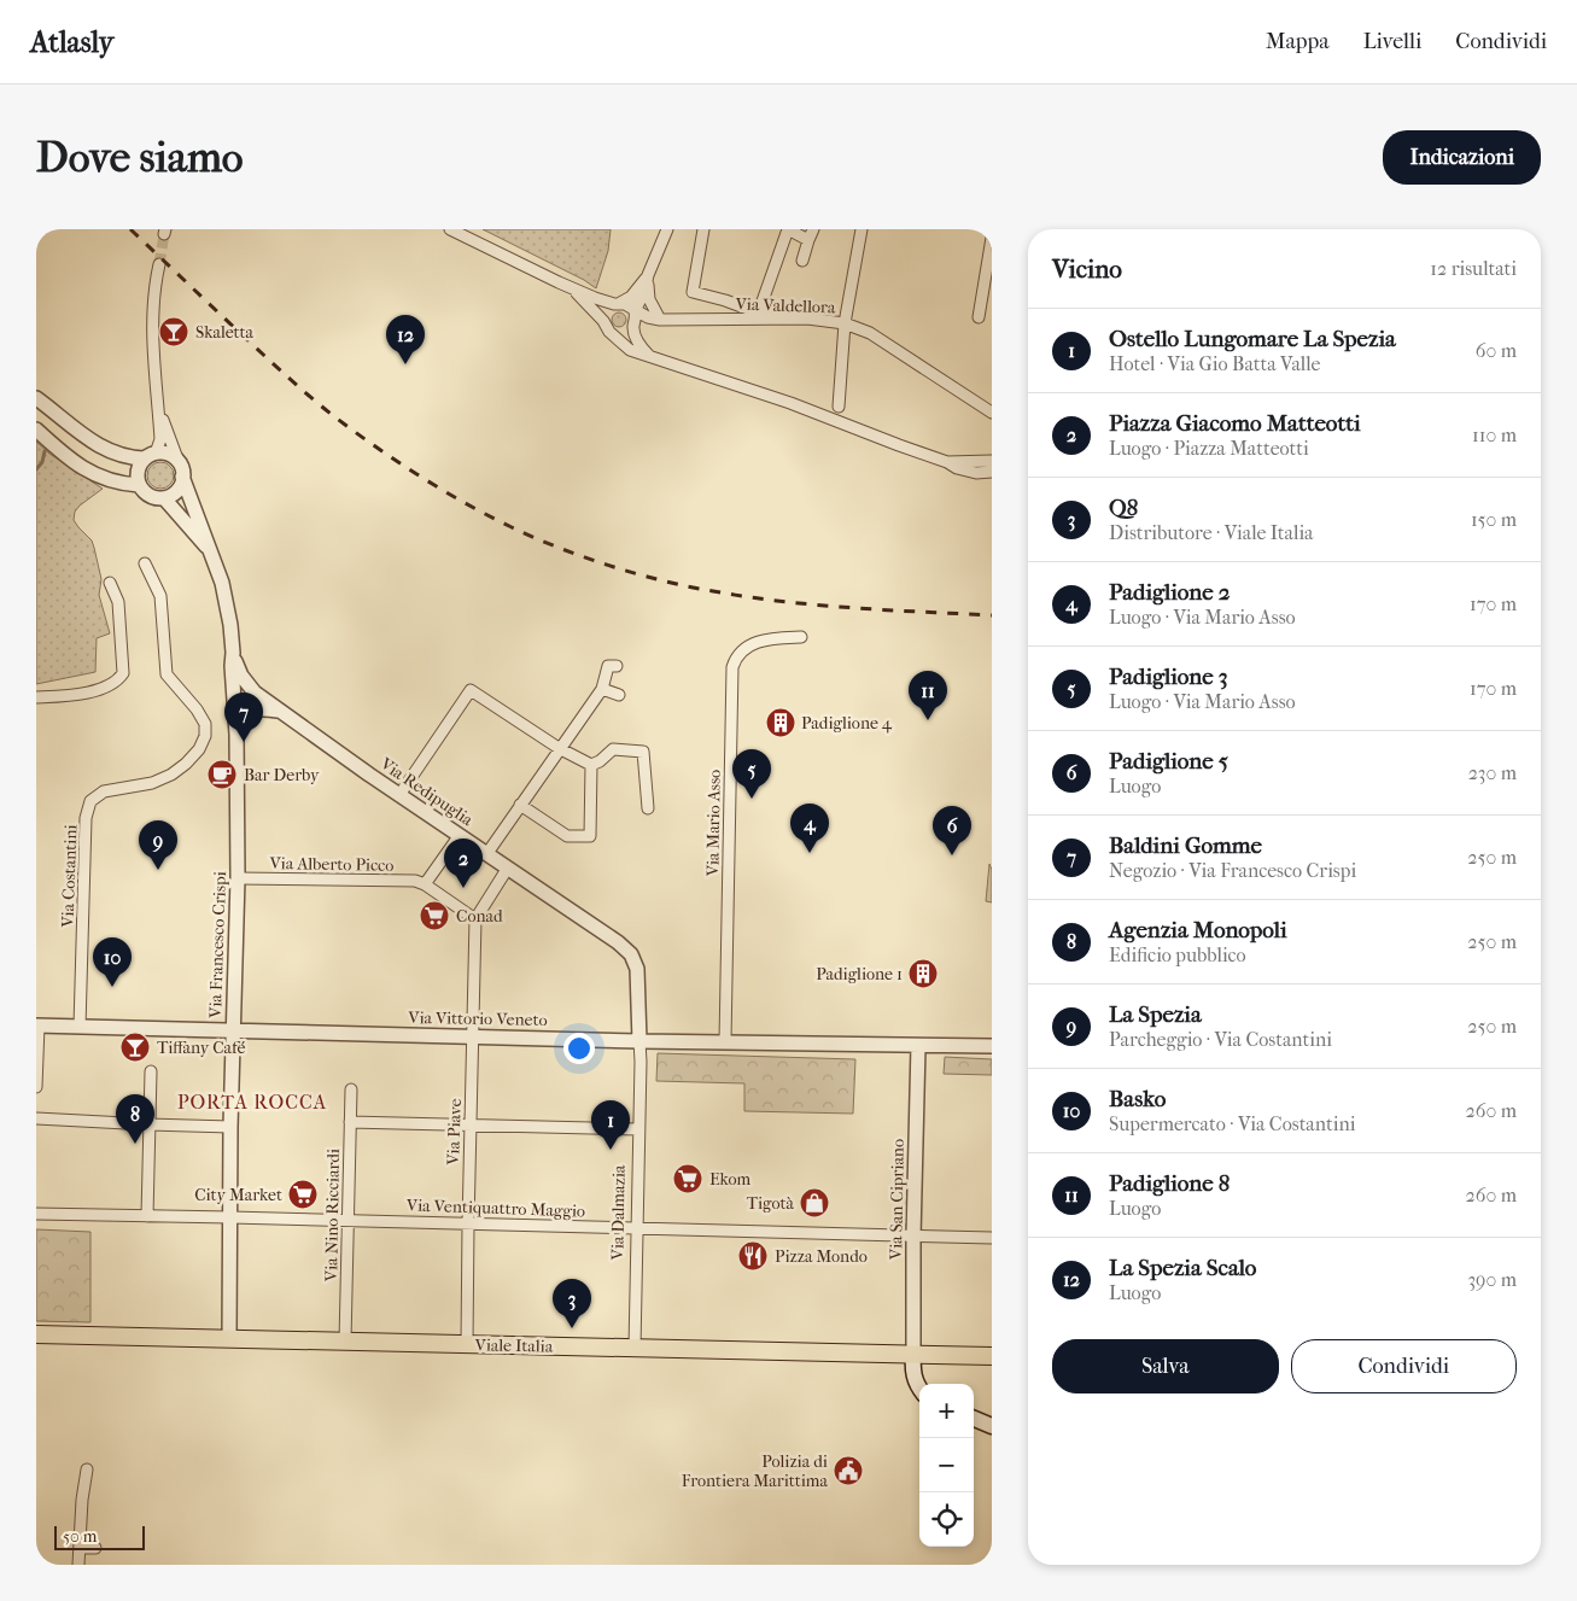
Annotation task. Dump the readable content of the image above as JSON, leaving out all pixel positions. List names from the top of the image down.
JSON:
{
  "streets": {
    "main road": ["Viale Italia"],
    "street": [
      "Via Valdellora",
      "Via Redipuglia",
      "Via Mario Asso",
      "Via Alberto Picco",
      "Via Costantini",
      "Via Francesco Crispi",
      "Via Vittorio Veneto",
      "Via Piave",
      "Via San Cipriano",
      "Via Ventiquattro Maggio",
      "Via Dalmazia",
      "Via Nino Ricciardi"
    ]
  },
  "crossings": [
    ["Via Redipuglia", "Via Francesco Crispi"],
    ["Via Redipuglia", "Via Dalmazia"],
    ["Via Mario Asso", "Via Vittorio Veneto"],
    ["Via Alberto Picco", "Via Francesco Crispi"],
    ["Via Costantini", "Via Vittorio Veneto"],
    ["Via Francesco Crispi", "Via Vittorio Veneto"],
    ["Via Francesco Crispi", "Via Ventiquattro Maggio"],
    ["Via Francesco Crispi", "Viale Italia"],
    ["Via Vittorio Veneto", "Via Piave"],
    ["Via Vittorio Veneto", "Via San Cipriano"],
    ["Via Vittorio Veneto", "Via Dalmazia"],
    ["Via Piave", "Via Ventiquattro Maggio"],
    ["Via Piave", "Viale Italia"],
    ["Via San Cipriano", "Via Ventiquattro Maggio"],
    ["Via San Cipriano", "Viale Italia"],
    ["Via Ventiquattro Maggio", "Via Dalmazia"],
    ["Via Ventiquattro Maggio", "Via Nino Ricciardi"],
    ["Via Dalmazia", "Viale Italia"],
    ["Via Nino Ricciardi", "Viale Italia"]
  ],
  "districts": ["PORTA ROCCA"],
  "places": {
    "bar": ["Skaletta", "Tiffany Café"],
    "building": ["Padiglione 4", "Padiglione 1"],
    "cafe": ["Bar Derby"],
    "supermarket": ["Conad", "Ekom", "City Market"],
    "shop": ["Tigotà"],
    "restaurant": ["Pizza Mondo"],
    "public building": ["Polizia di Frontiera Marittima"]
  },
  "scale_bar": "50 m",
  "page": {
    "header": "Atlasly",
    "nav": ["Mappa", "Livelli", "Condividi"],
    "buttons": [
      "Indicazioni",
      ["Salva", "Condividi"]
    ],
    "title": "Dove siamo",
    "heading": ["Vicino", "12 risultati"],
    "list": [
      {
        "mark": "1",
        "name": "Ostello Lungomare La Spezia",
        "note": "Hotel · Via Gio Batta Valle",
        "value": "60 m"
      },
      {
        "mark": "2",
        "name": "Piazza Giacomo Matteotti",
        "note": "Luogo · Piazza Matteotti",
        "value": "110 m"
      },
      {
        "mark": "3",
        "name": "Q8",
        "note": "Distributore · Viale Italia",
        "value": "150 m"
      },
      {
        "mark": "4",
        "name": "Padiglione 2",
        "note": "Luogo · Via Mario Asso",
        "value": "170 m"
      },
      {
        "mark": "5",
        "name": "Padiglione 3",
        "note": "Luogo · Via Mario Asso",
        "value": "170 m"
      },
      {
        "mark": "6",
        "name": "Padiglione 5",
        "note": "Luogo",
        "value": "230 m"
      },
      {
        "mark": "7",
        "name": "Baldini Gomme",
        "note": "Negozio · Via Francesco Crispi",
        "value": "250 m"
      },
      {
        "mark": "8",
        "name": "Agenzia Monopoli",
        "note": "Edificio pubblico",
        "value": "250 m"
      },
      {
        "mark": "9",
        "name": "La Spezia",
        "note": "Parcheggio · Via Costantini",
        "value": "250 m"
      },
      {
        "mark": "10",
        "name": "Basko",
        "note": "Supermercato · Via Costantini",
        "value": "260 m"
      },
      {
        "mark": "11",
        "name": "Padiglione 8",
        "note": "Luogo",
        "value": "260 m"
      },
      {
        "mark": "12",
        "name": "La Spezia Scalo",
        "note": "Luogo",
        "value": "390 m"
      }
    ],
    "pins": [
      "12",
      "11",
      "7",
      "5",
      "4",
      "6",
      "9",
      "2",
      "10",
      "8",
      "1",
      "3"
    ],
    "map_buttons": ["+", "−"],
    "scale": "50 m"
  }
}
